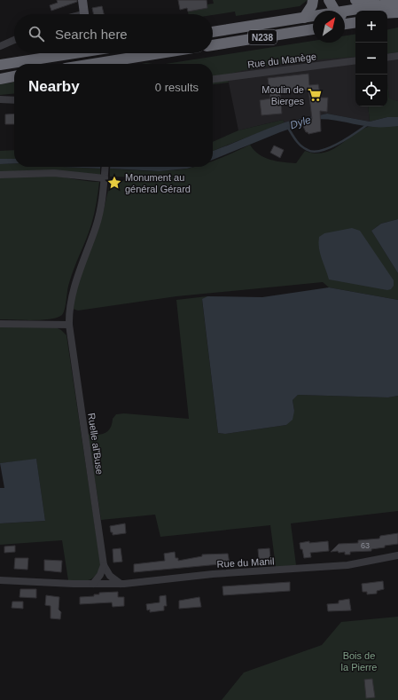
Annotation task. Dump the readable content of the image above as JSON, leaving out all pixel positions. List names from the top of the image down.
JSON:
{
  "streets": {
    "highway": ["N238"],
    "street": ["Rue du Manège", "Ruelle al'Buse", "Rue du Manil"]
  },
  "crossings": [
    ["Ruelle al'Buse", "Rue du Manil"]
  ],
  "water": ["Dyle"],
  "parks": ["Bois de la Pierre"],
  "places": {
    "supermarket": ["Moulin de Bierges"],
    "place": ["Monument au général Gérard"]
  },
  "house_numbers": ["63"],
  "north": "top right",
  "page": {
    "map_buttons": ["+", "−"],
    "search": "Search here",
    "heading": ["Nearby", "0 results"]
  }
}
